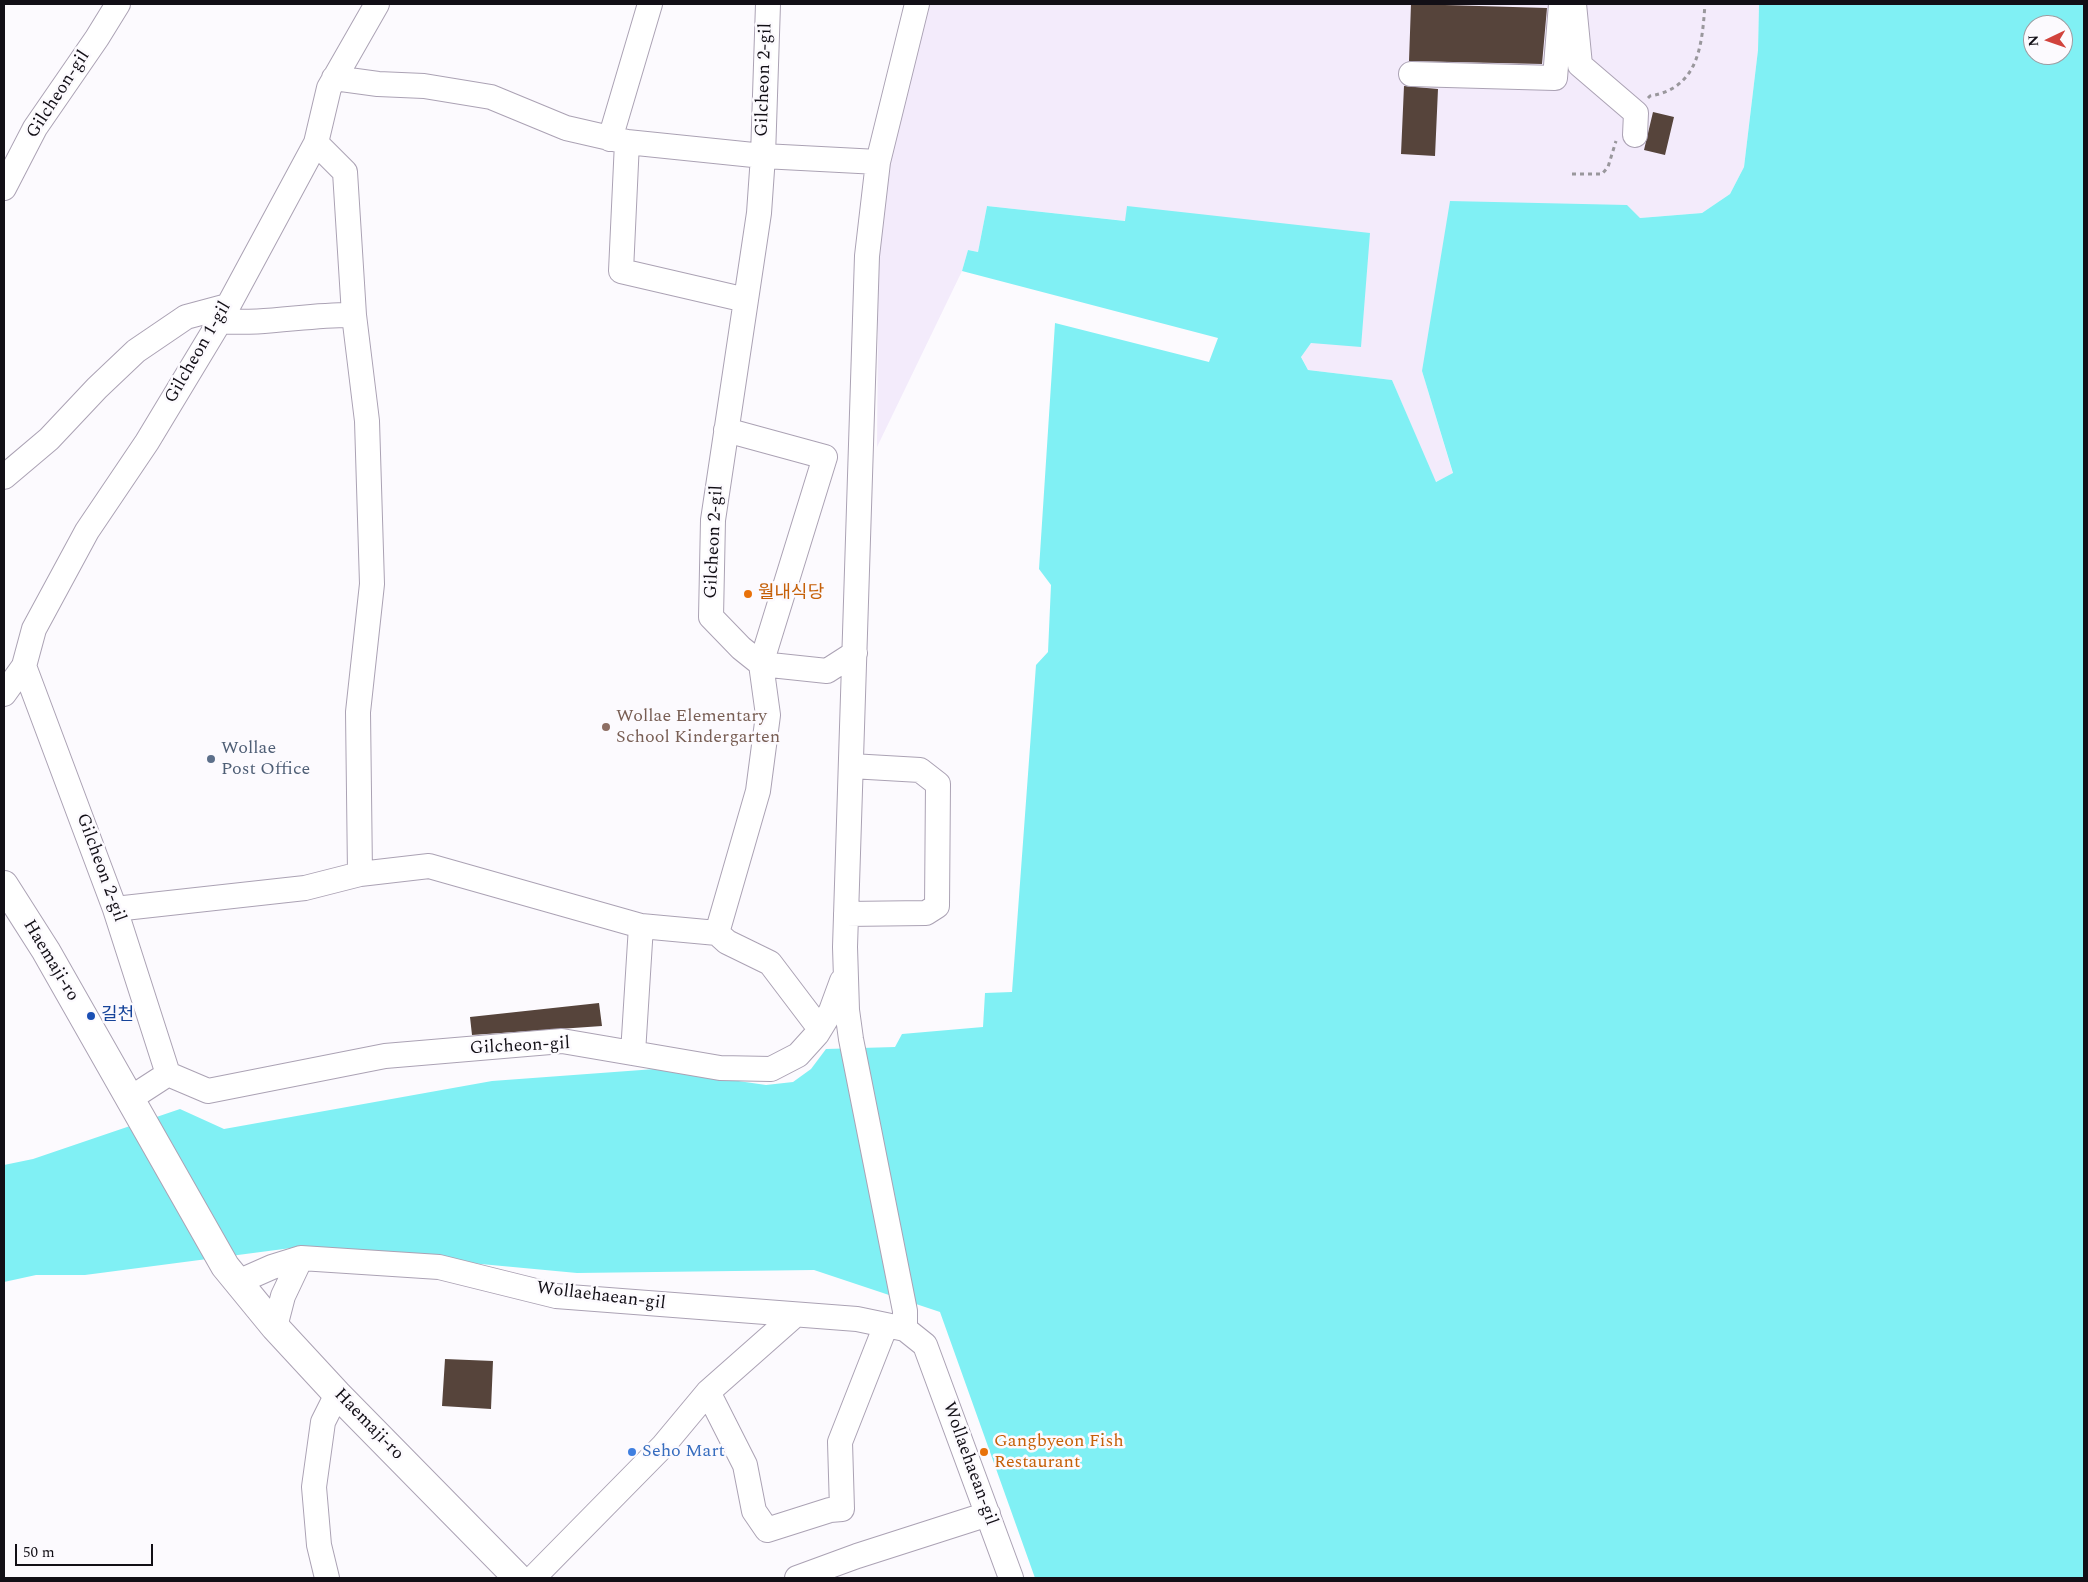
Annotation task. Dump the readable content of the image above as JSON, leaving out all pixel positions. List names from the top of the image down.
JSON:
{
  "streets": {
    "main road": ["Haemaji-ro"],
    "street": [
      "Gilcheon 2-gil",
      "Gilcheon-gil",
      "Gilcheon 1-gil",
      "Wollaehaean-gil"
    ]
  },
  "crossings": [
    ["Gilcheon 2-gil", "Gilcheon-gil"],
    ["Gilcheon 2-gil", "Gilcheon 1-gil"]
  ],
  "places": [
    "월내식당",
    "Wollae Elementary School Kindergarten",
    "Wollae Post Office",
    "길천",
    "Seho Mart",
    "Gangbyeon Fish Restaurant"
  ],
  "scale_bar": "50 m",
  "north": "left"
}
